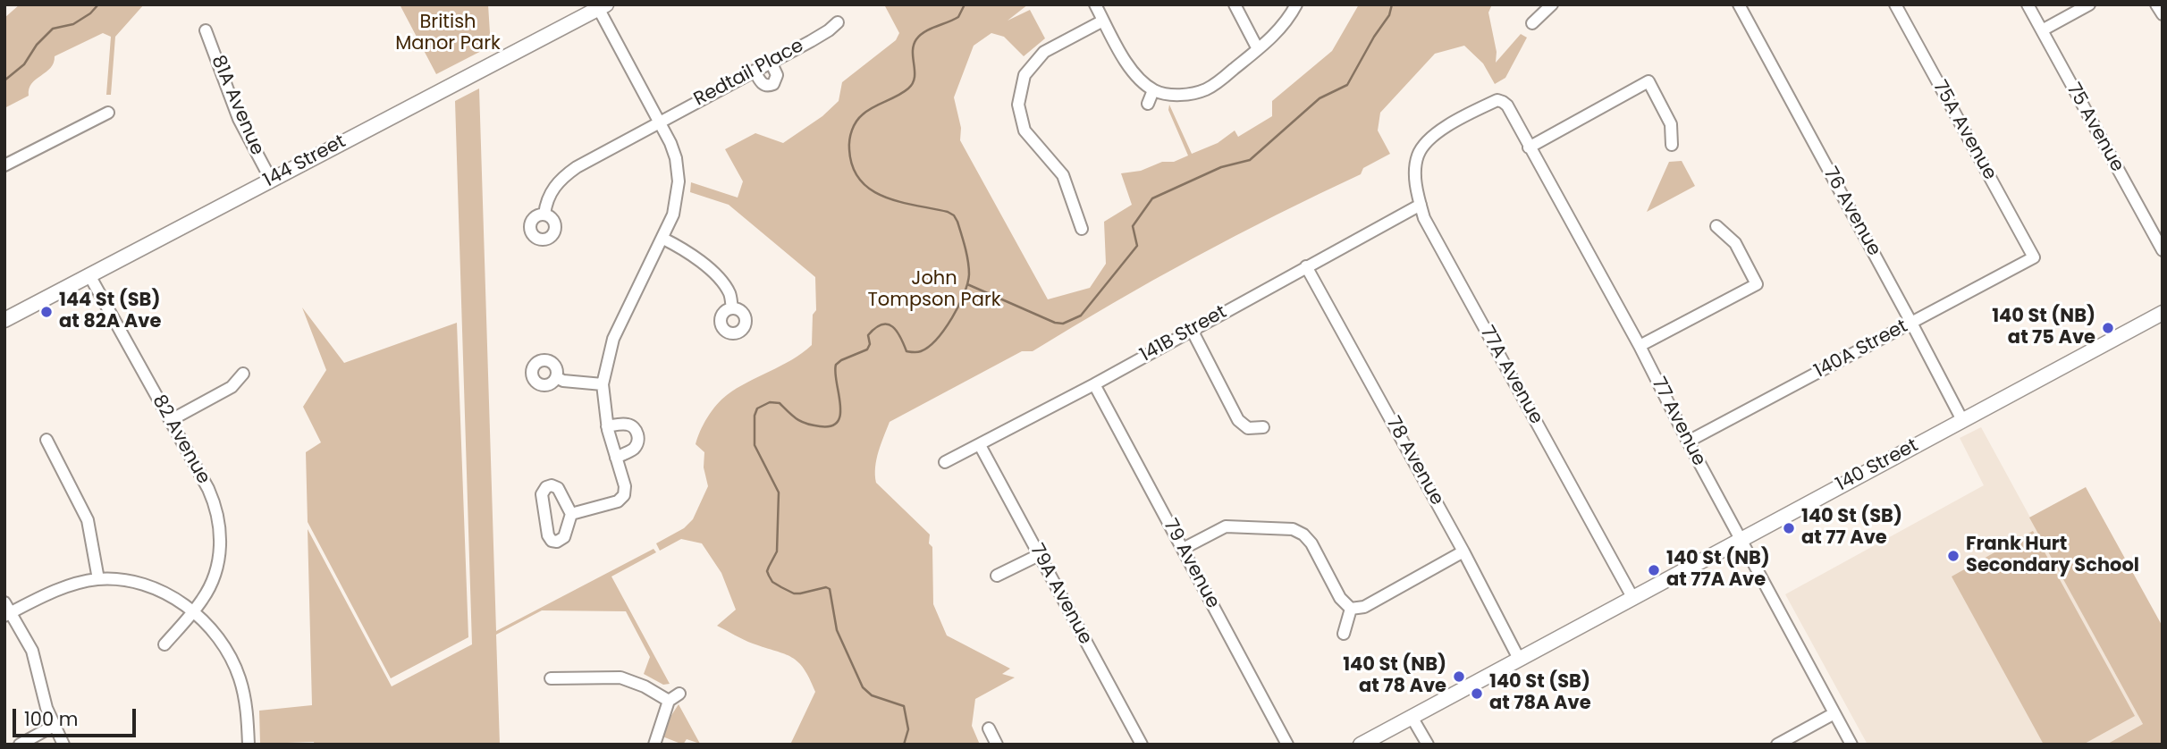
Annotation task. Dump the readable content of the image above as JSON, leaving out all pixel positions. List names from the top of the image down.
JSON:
{
  "streets": {
    "main road": ["144 Street", "140 Street"],
    "street": [
      "Redtail Place",
      "81A Avenue",
      "75 Avenue",
      "75A Avenue",
      "76 Avenue",
      "141B Street",
      "140A Street",
      "77A Avenue",
      "77 Avenue",
      "82 Avenue",
      "78 Avenue",
      "79 Avenue",
      "79A Avenue"
    ]
  },
  "crossings": [
    ["81A Avenue", "144 Street"],
    ["75A Avenue", "140A Street"],
    ["144 Street", "82 Avenue"],
    ["76 Avenue", "140A Street"],
    ["76 Avenue", "140 Street"],
    ["141B Street", "77A Avenue"],
    ["141B Street", "78 Avenue"],
    ["141B Street", "79 Avenue"],
    ["141B Street", "79A Avenue"],
    ["140A Street", "77 Avenue"],
    ["77A Avenue", "77 Avenue"],
    ["77A Avenue", "140 Street"],
    ["77 Avenue", "140 Street"],
    ["78 Avenue", "140 Street"]
  ],
  "parks": ["British Manor Park", "John Tompson Park"],
  "places": [
    "144 St (SB) at 82A Ave",
    "140 St (NB) at 75 Ave",
    "140 St (SB) at 77 Ave",
    "Frank Hurt Secondary School",
    "140 St (NB) at 77A Ave",
    "140 St (NB) at 78 Ave",
    "140 St (SB) at 78A Ave"
  ],
  "scale_bar": "100 m"
}
